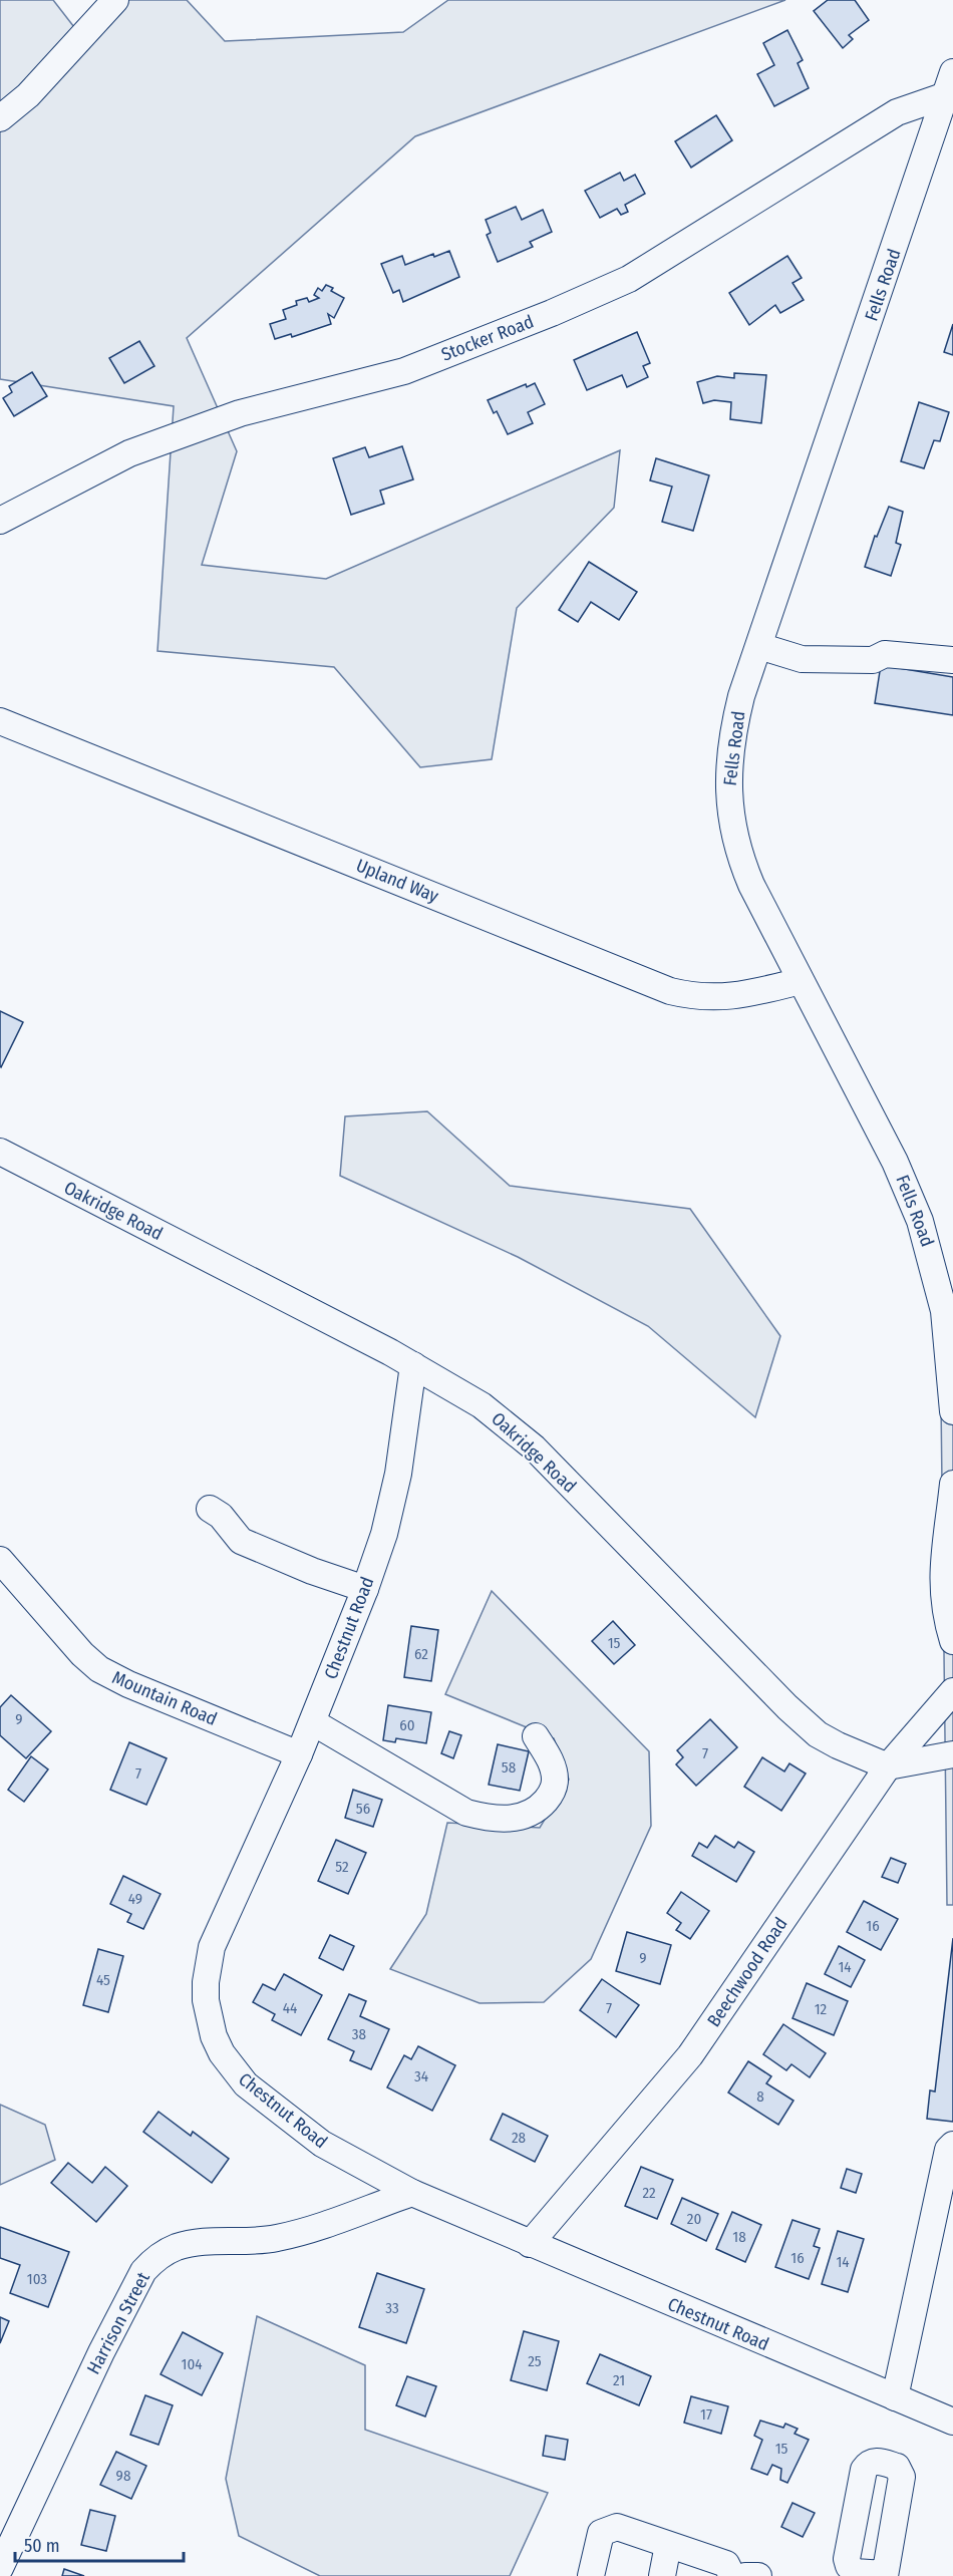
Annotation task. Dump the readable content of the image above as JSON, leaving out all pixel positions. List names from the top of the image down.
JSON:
{
  "streets": {
    "street": [
      "Fells Road",
      "Stocker Road",
      "Upland Way",
      "Oakridge Road",
      "Chestnut Road",
      "Mountain Road",
      "Beechwood Road",
      "Harrison Street"
    ]
  },
  "crossings": [
    ["Fells Road", "Stocker Road"],
    ["Fells Road", "Upland Way"],
    ["Oakridge Road", "Chestnut Road"],
    ["Oakridge Road", "Beechwood Road"],
    ["Chestnut Road", "Mountain Road"],
    ["Chestnut Road", "Beechwood Road"],
    ["Chestnut Road", "Harrison Street"]
  ],
  "house_numbers": [
    "15",
    "62",
    "9",
    "60",
    "7",
    "58",
    "7",
    "56",
    "52",
    "49",
    "16",
    "9",
    "14",
    "45",
    "44",
    "7",
    "12",
    "38",
    "34",
    "8",
    "28",
    "22",
    "20",
    "18",
    "16",
    "14",
    "103",
    "33",
    "25",
    "104",
    "21",
    "17",
    "15",
    "98"
  ],
  "scale_bar": "50 m"
}
